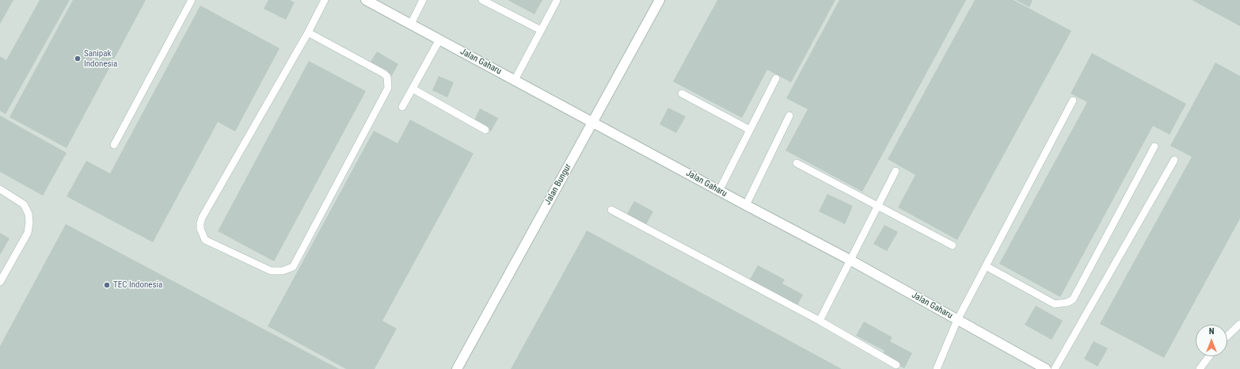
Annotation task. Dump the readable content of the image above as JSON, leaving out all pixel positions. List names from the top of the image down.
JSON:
{
  "streets": {
    "street": ["Jalan Gaharu", "Jalan Bungur"]
  },
  "crossings": [
    ["Jalan Gaharu", "Jalan Bungur"]
  ],
  "places": ["Sanipak Indonesia", "TEC Indonesia"],
  "north": "top"
}
